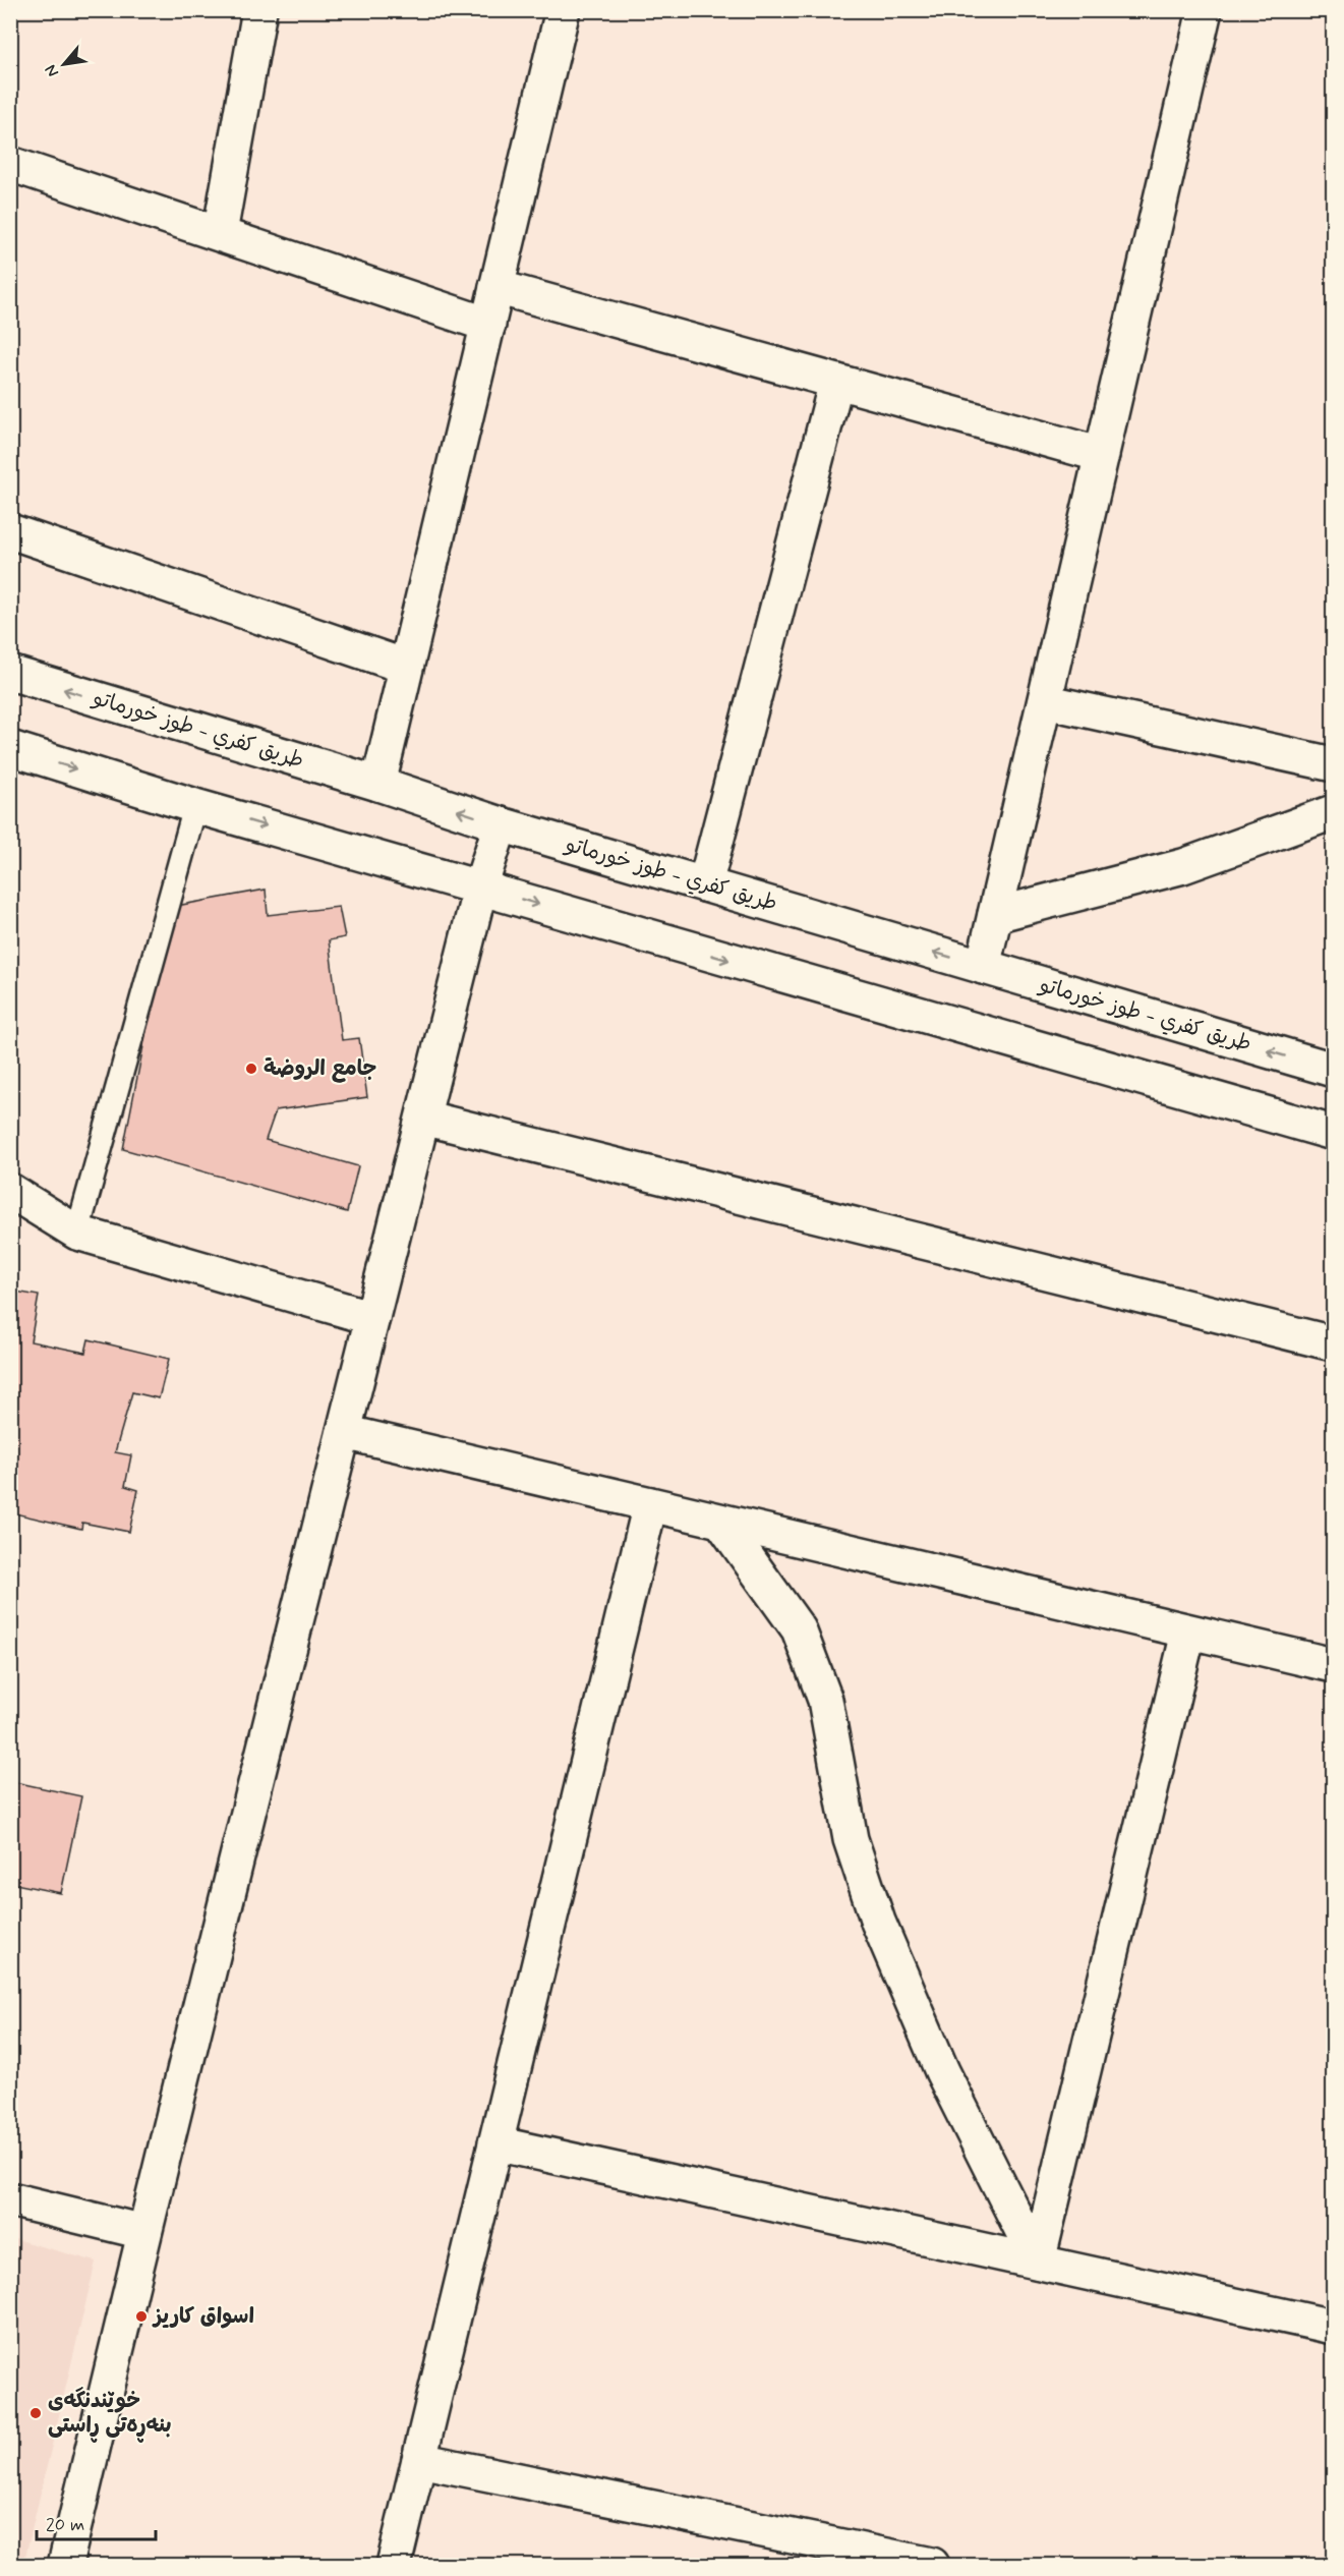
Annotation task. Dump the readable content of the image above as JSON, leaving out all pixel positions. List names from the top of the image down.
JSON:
{
  "streets": {
    "street": ["طريق كفري - طوز خورماتو"]
  },
  "places": ["جامع الروضة", "اسواق كاريز", "خوێندنگەی بنەڕەتی ڕاستی"],
  "scale_bar": "20 m",
  "north": "bottom left"
}
